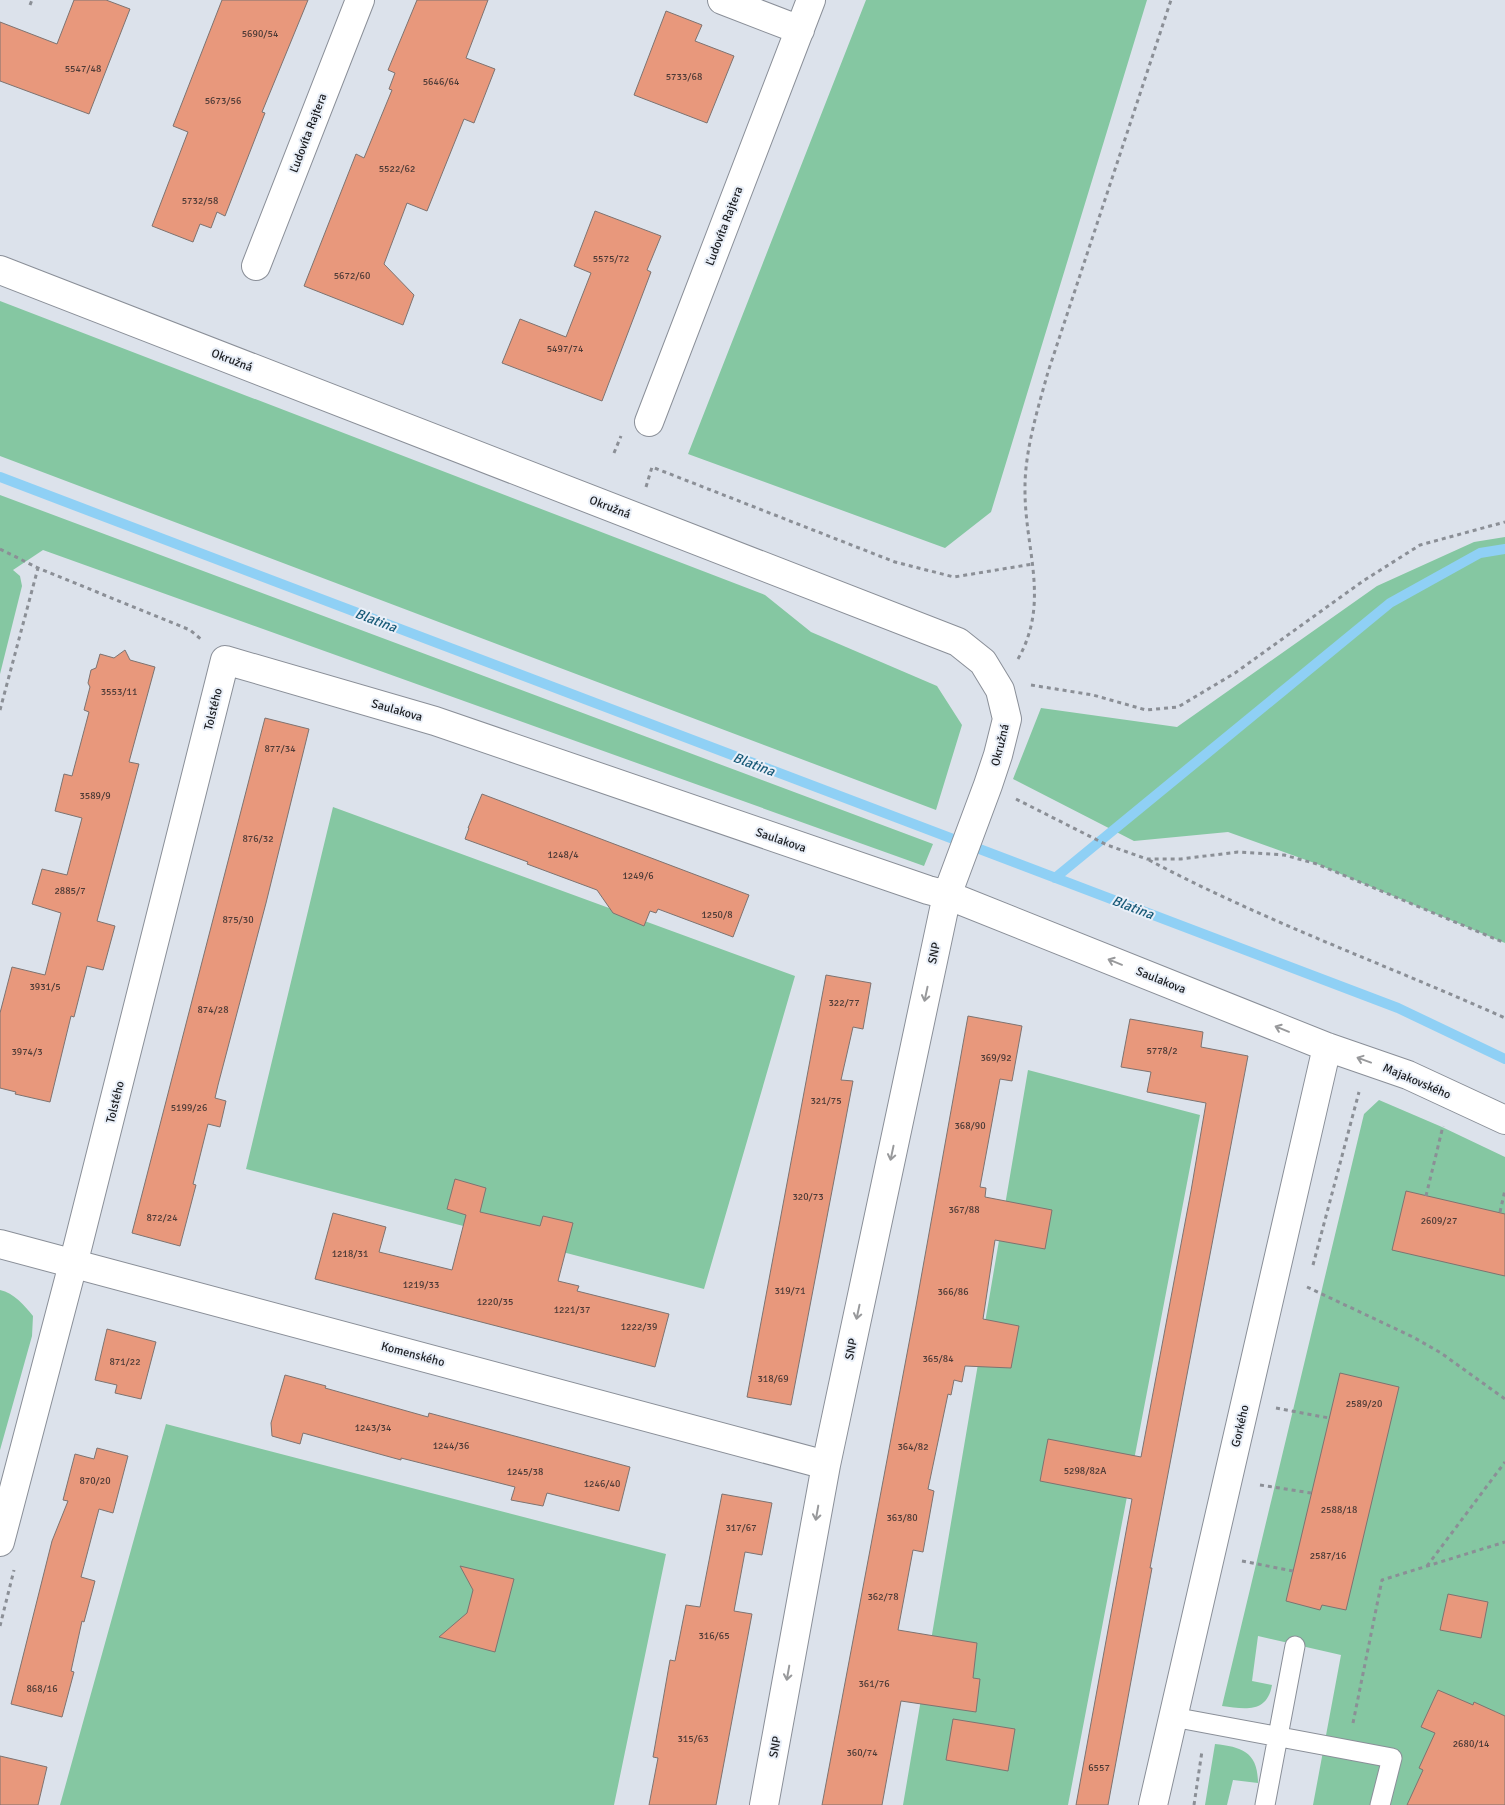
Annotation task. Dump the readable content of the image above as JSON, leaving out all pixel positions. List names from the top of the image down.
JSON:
{
  "streets": {
    "street": [
      "Ľudovíta Rajtera",
      "Okružná",
      "Tolstého",
      "Saulakova",
      "SNP",
      "Majakovského",
      "Komenského",
      "Gorkého"
    ]
  },
  "crossings": [
    ["Okružná", "Saulakova"],
    ["Okružná", "SNP"],
    ["Tolstého", "Saulakova"],
    ["Tolstého", "Komenského"],
    ["Saulakova", "SNP"],
    ["Saulakova", "Majakovského"],
    ["Saulakova", "Gorkého"],
    ["SNP", "Komenského"],
    ["Majakovského", "Gorkého"]
  ],
  "one_way": ["Saulakova", "SNP", "Majakovského"],
  "water": ["Blatina"],
  "house_numbers": [
    "5690/54",
    "5547/48",
    "5733/68",
    "5646/64",
    "5673/56",
    "5522/62",
    "5732/58",
    "5575/72",
    "5672/60",
    "5497/74",
    "3553/11",
    "877/34",
    "3589/9",
    "876/32",
    "1248/4",
    "1249/6",
    "2885/7",
    "1250/8",
    "875/30",
    "3931/5",
    "322/77",
    "874/28",
    "5778/2",
    "3974/3",
    "369/92",
    "321/75",
    "5199/26",
    "368/90",
    "320/73",
    "367/88",
    "872/24",
    "2609/27",
    "1218/31",
    "1219/33",
    "319/71",
    "366/86",
    "1220/35",
    "1221/37",
    "1222/39",
    "365/84",
    "871/22",
    "318/69",
    "2589/20",
    "1243/34",
    "1244/36",
    "364/82",
    "5298/82A",
    "1245/38",
    "870/20",
    "1246/40",
    "2588/18",
    "363/80",
    "317/67",
    "2587/16",
    "362/78",
    "316/65",
    "361/76",
    "868/16",
    "315/63",
    "2680/14",
    "360/74",
    "6557"
  ]
}
